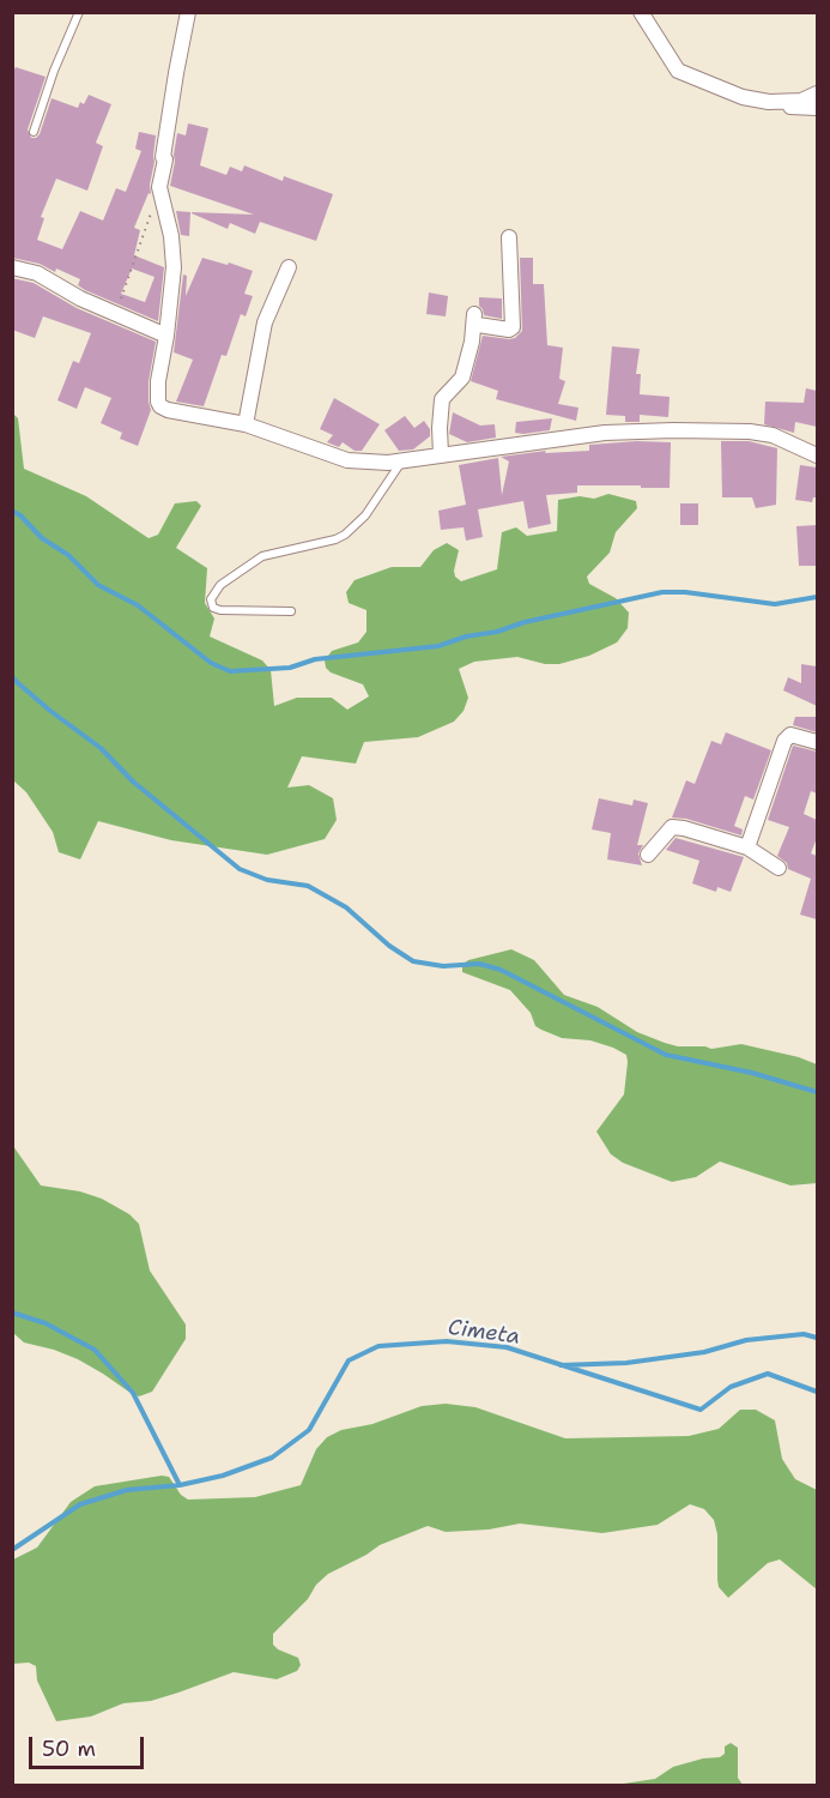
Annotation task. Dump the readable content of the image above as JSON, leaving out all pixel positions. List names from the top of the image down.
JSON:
{
  "water": ["Cimeta"],
  "scale_bar": "50 m"
}
